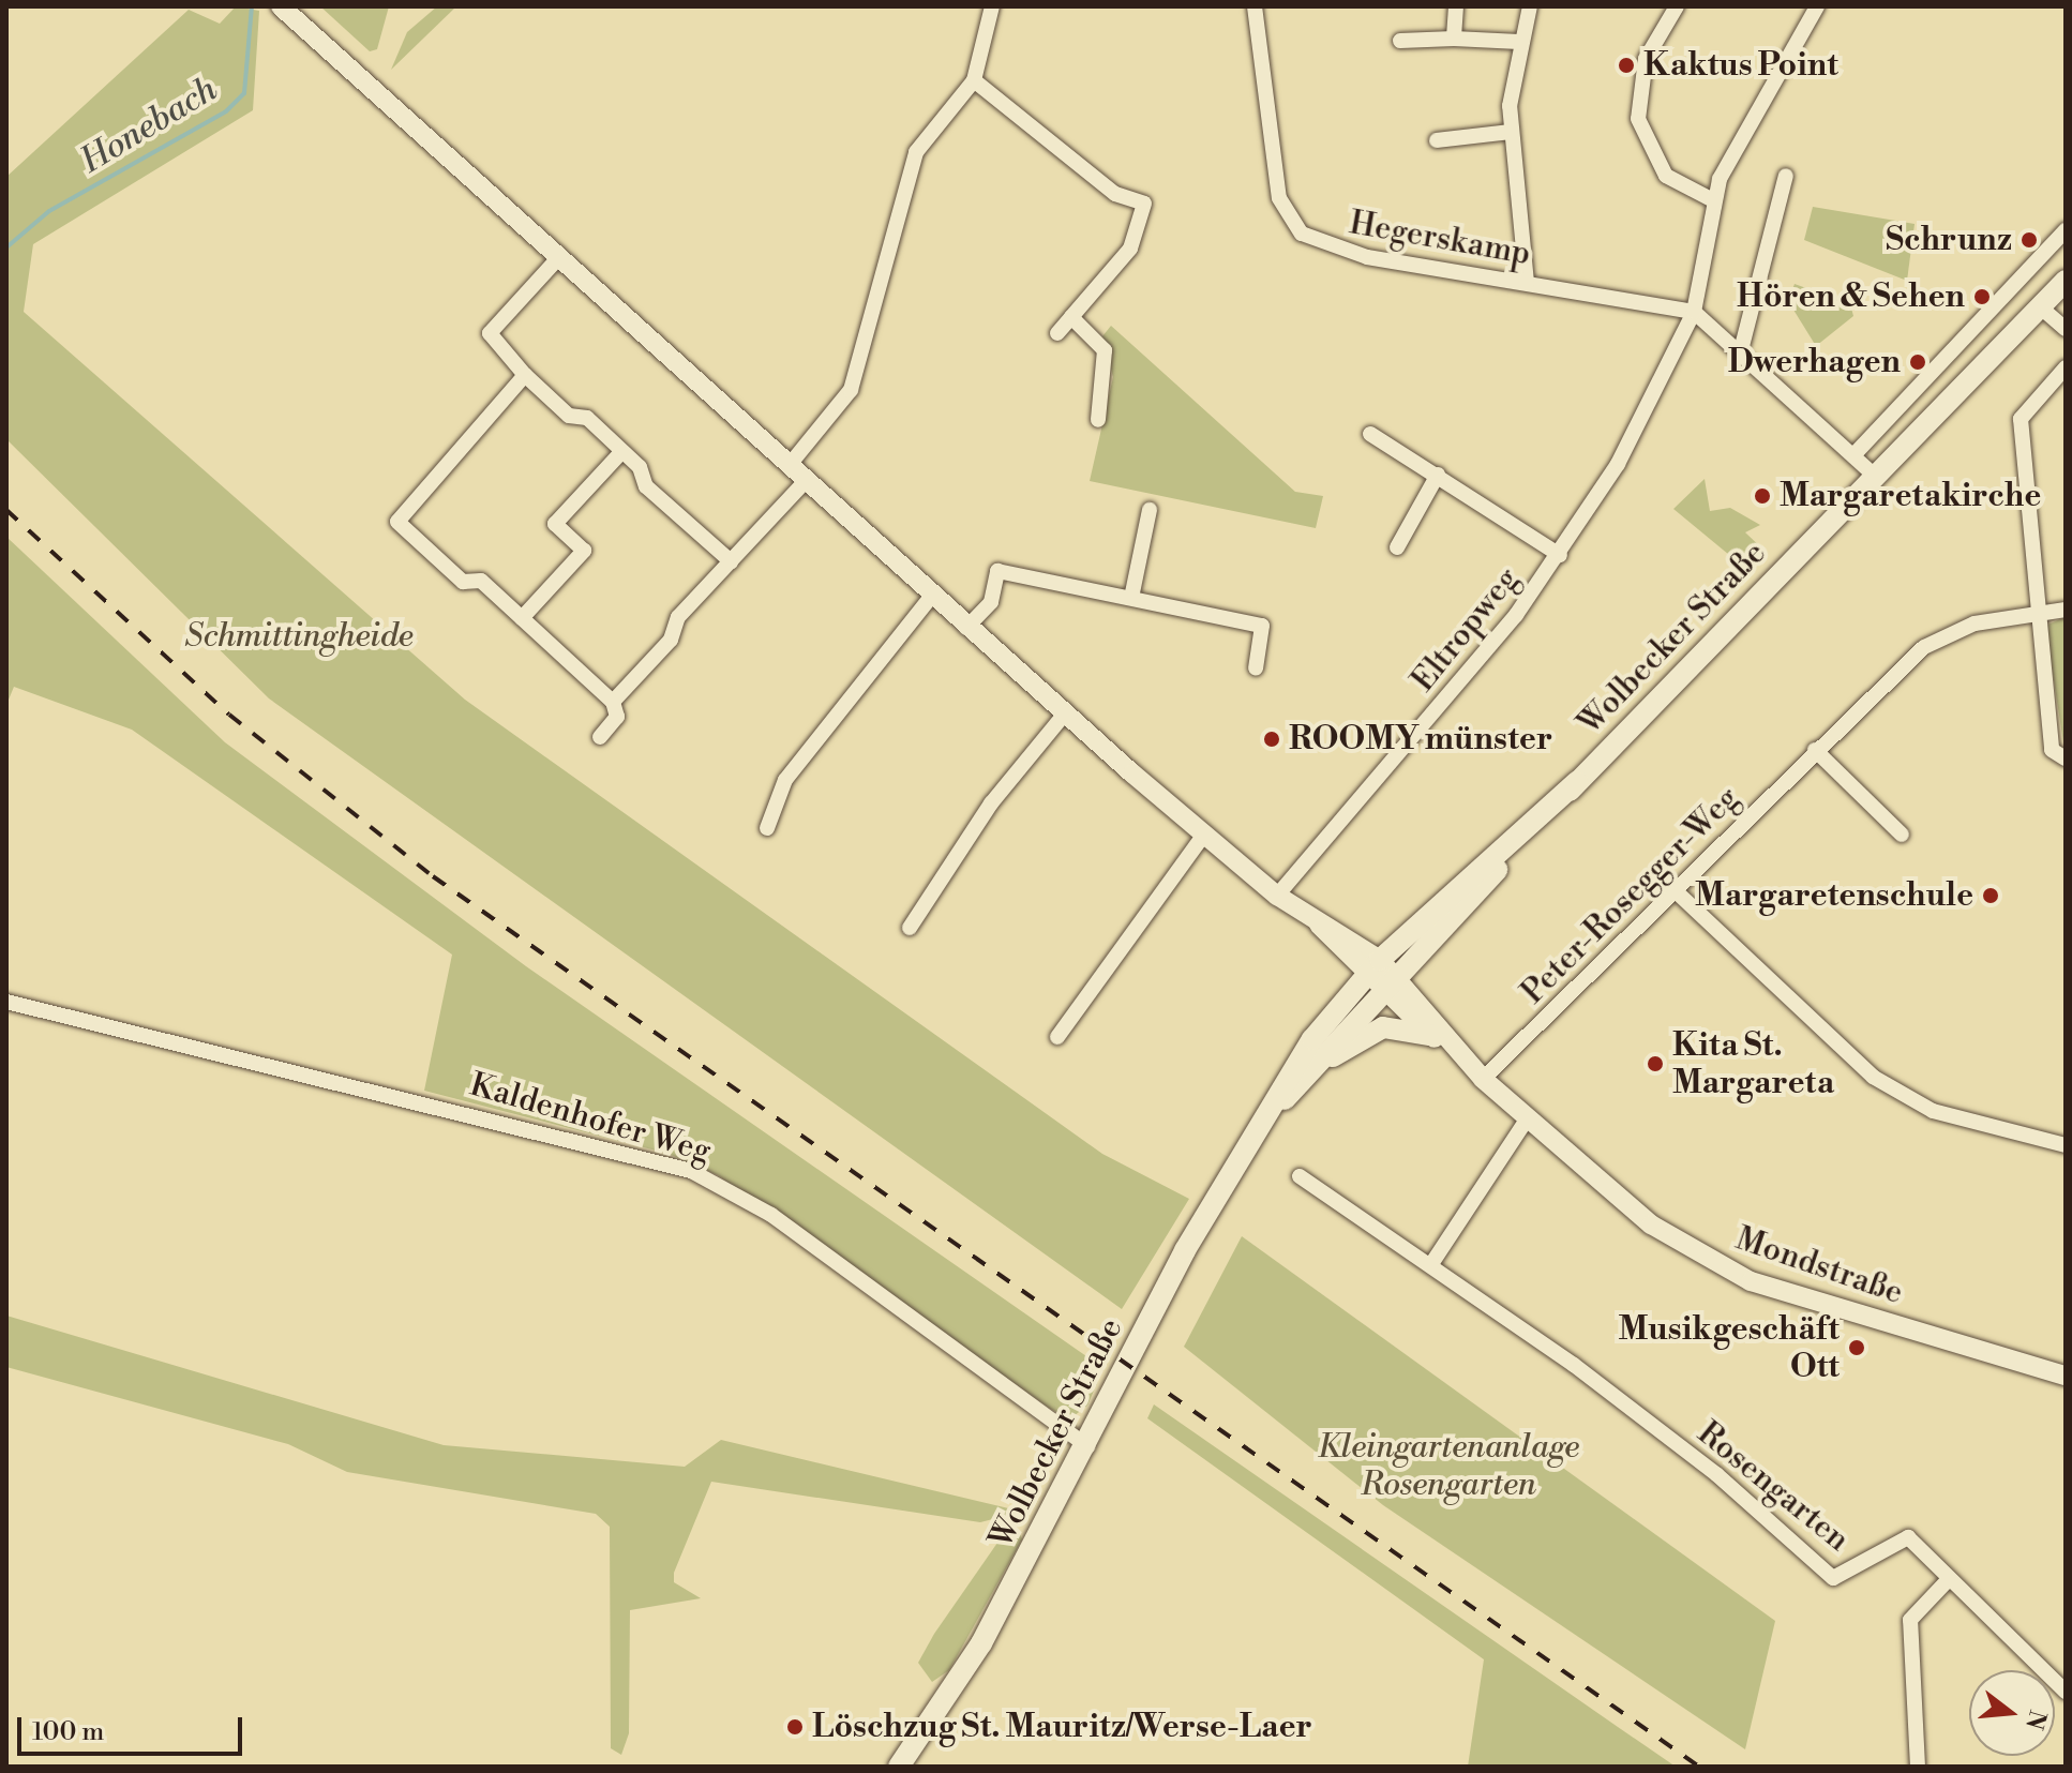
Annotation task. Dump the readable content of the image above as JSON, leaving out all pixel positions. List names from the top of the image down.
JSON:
{
  "streets": {
    "main road": ["Wolbecker Straße"],
    "street": [
      "Hegerskamp",
      "Eltropweg",
      "Peter-Rosegger-Weg",
      "Kaldenhofer Weg",
      "Mondstraße",
      "Rosengarten"
    ]
  },
  "crossings": [
    ["Hegerskamp", "Eltropweg"],
    ["Hegerskamp", "Wolbecker Straße"],
    ["Wolbecker Straße", "Kaldenhofer Weg"],
    ["Wolbecker Straße", "Mondstraße"],
    ["Peter-Rosegger-Weg", "Mondstraße"]
  ],
  "water": ["Honebach"],
  "parks": ["Schmittingheide", "Kleingartenanlage Rosengarten"],
  "places": [
    "Kaktus Point",
    "Schrunz",
    "Hören & Sehen",
    "Dwerhagen",
    "Margaretakirche",
    "ROOMY münster",
    "Margaretenschule",
    "Kita St. Margareta",
    "Musikgeschäft Ott",
    "Löschzug St. Mauritz/Werse-Laer"
  ],
  "scale_bar": "100 m",
  "north": "right"
}
